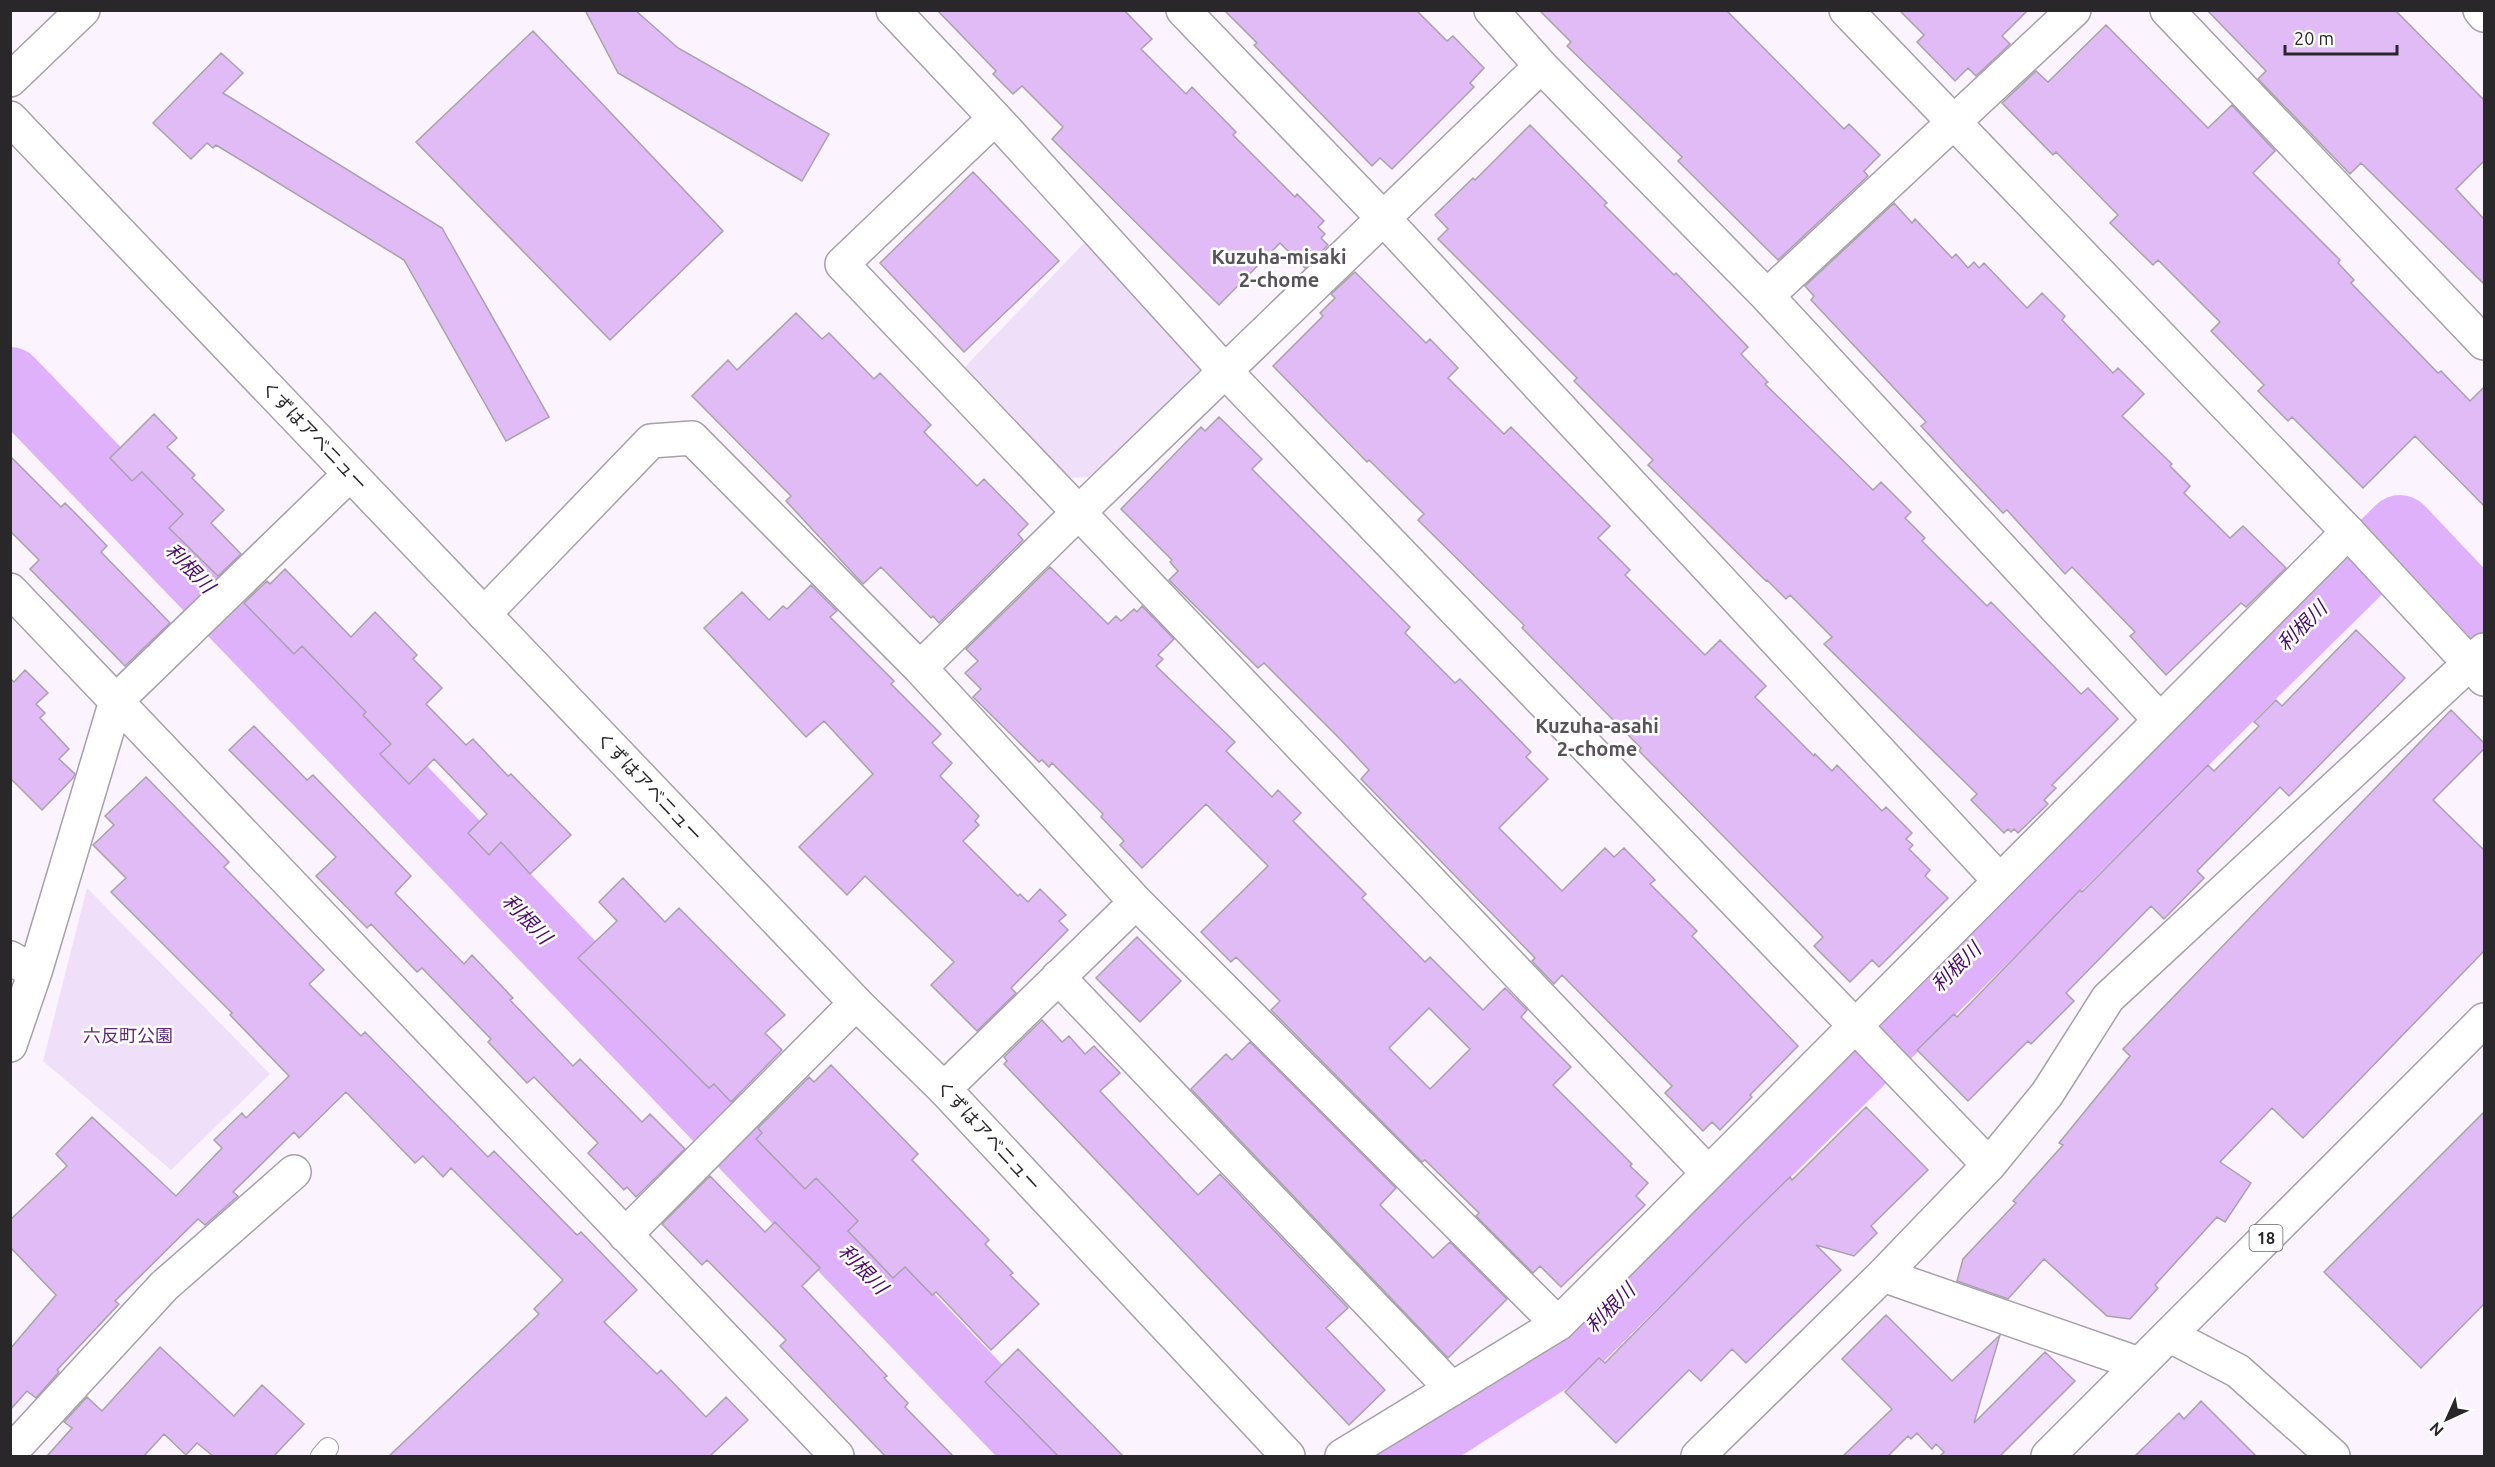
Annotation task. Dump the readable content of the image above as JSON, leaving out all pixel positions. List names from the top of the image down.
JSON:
{
  "streets": {
    "street": ["くずはアベニュー", "18"]
  },
  "districts": ["Kuzuha-misaki 2-chome", "Kuzuha-asahi 2-chome"],
  "water": ["利根川"],
  "parks": ["六反町公園"],
  "scale_bar": "20 m",
  "north": "bottom left"
}
